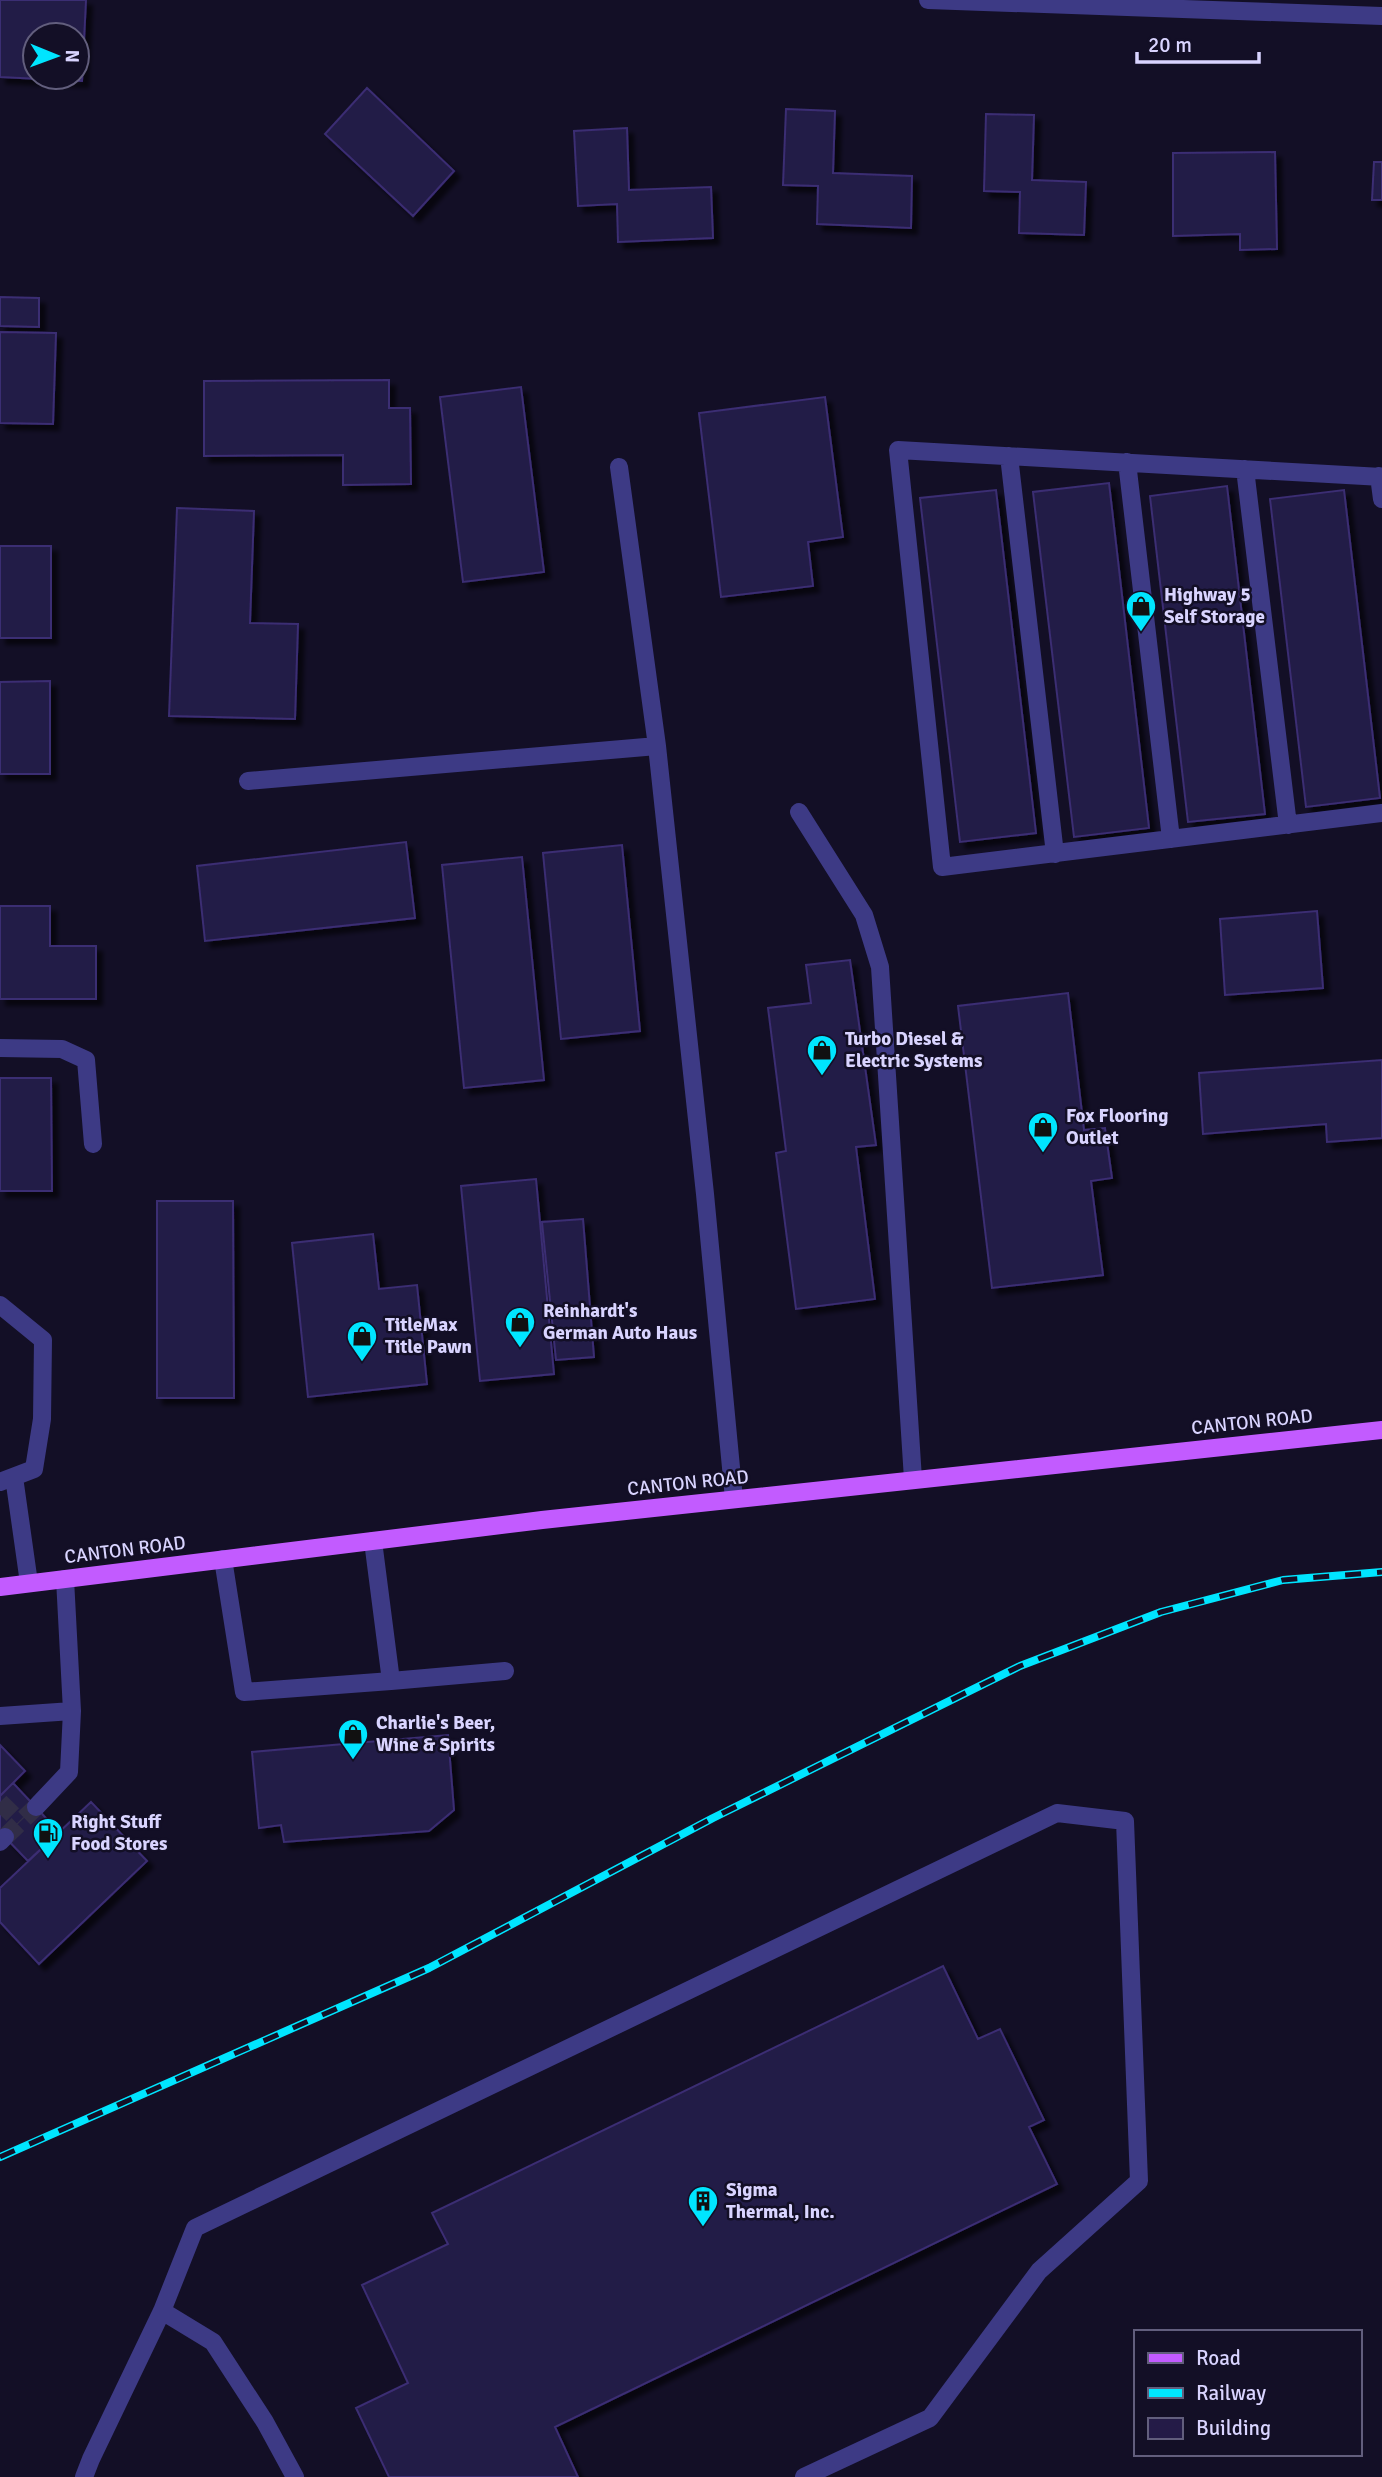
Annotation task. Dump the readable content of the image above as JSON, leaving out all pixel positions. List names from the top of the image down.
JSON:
{
  "streets": {
    "main road": ["CANTON ROAD"]
  },
  "places": {
    "shop": [
      "Highway 5 Self Storage",
      "Turbo Diesel & Electric Systems",
      "Fox Flooring Outlet",
      "Reinhardt's German Auto Haus",
      "TitleMax Title Pawn",
      "Charlie's Beer, Wine & Spirits"
    ],
    "fuel station": ["Right Stuff Food Stores"],
    "building": ["Sigma Thermal, Inc."]
  },
  "legend": ["Road", "Railway", "Building"],
  "scale_bar": "20 m",
  "north": "right"
}
